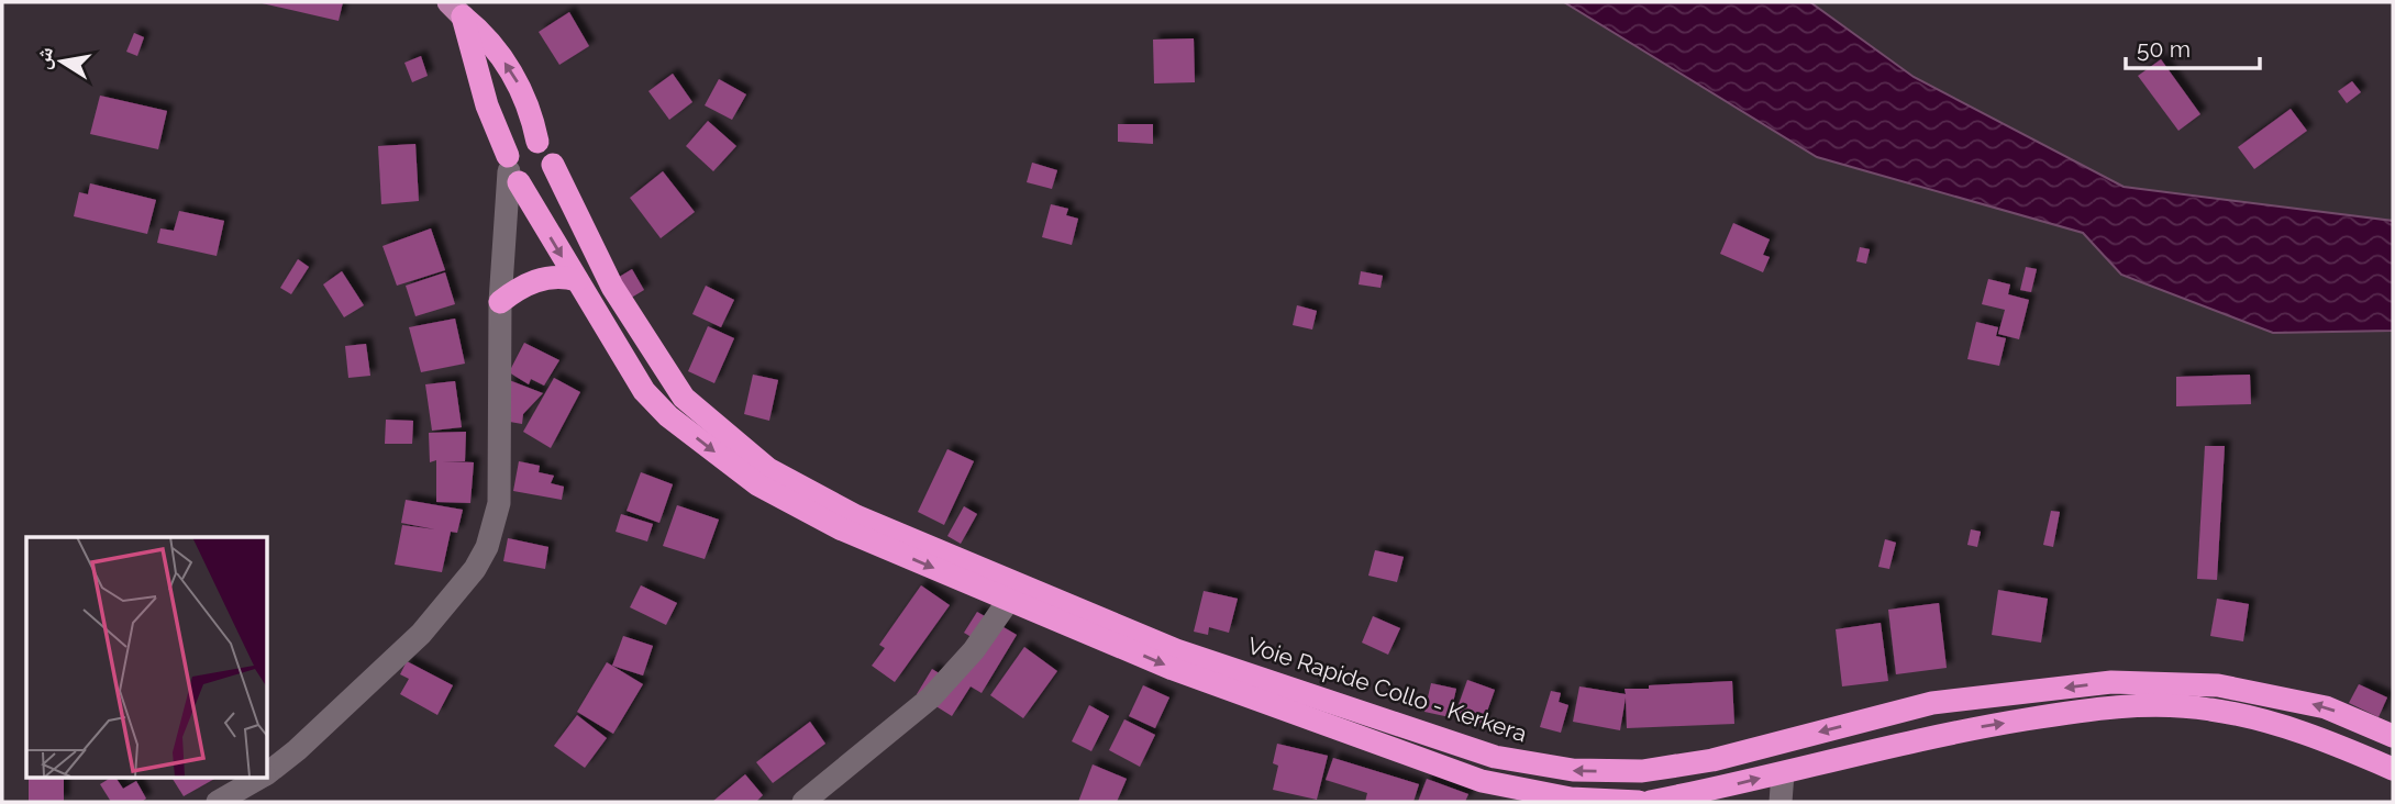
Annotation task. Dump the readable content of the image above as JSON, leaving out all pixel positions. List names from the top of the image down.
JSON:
{
  "streets": {
    "highway": ["Voie Rapide Collo - Kerkera"]
  },
  "scale_bar": "50 m",
  "north": "left"
}
